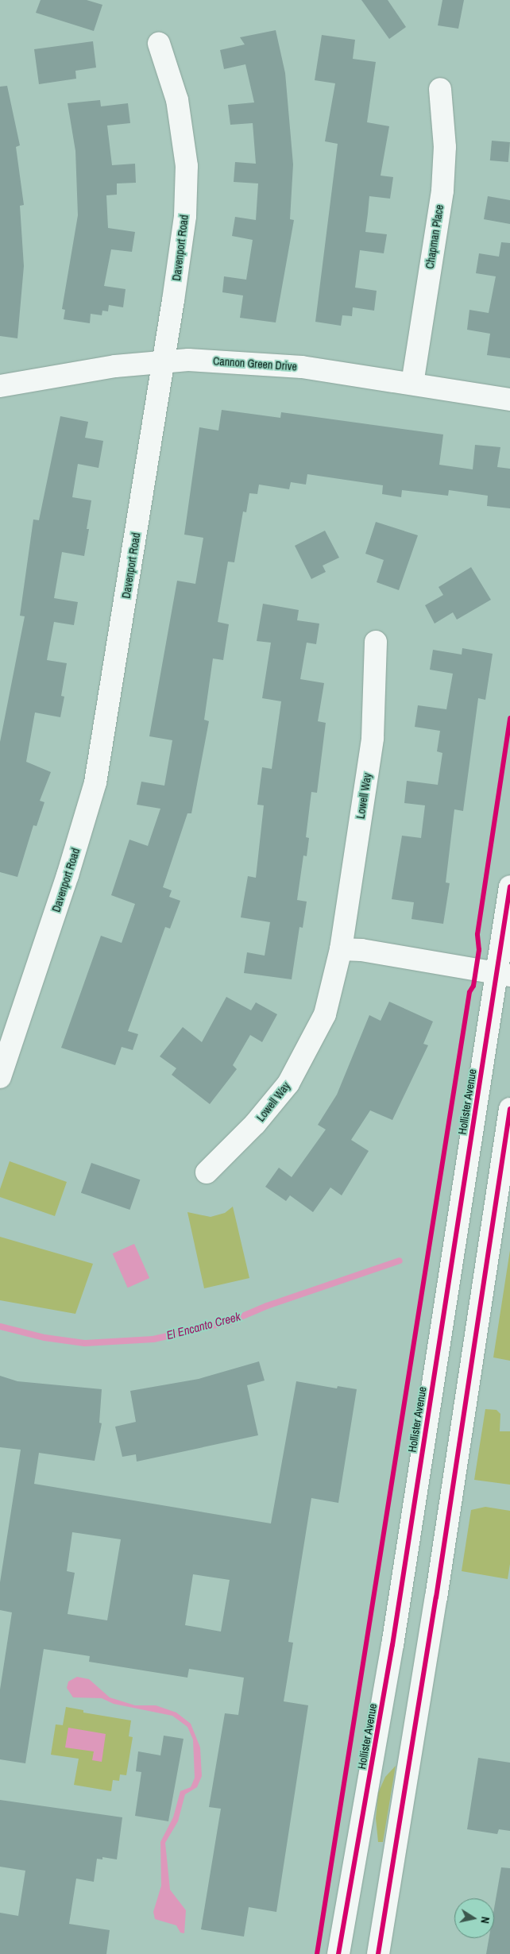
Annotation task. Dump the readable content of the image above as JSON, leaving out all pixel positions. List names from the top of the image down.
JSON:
{
  "streets": {
    "street": [
      "Chapman Place",
      "Davenport Road",
      "Cannon Green Drive",
      "Lowell Way",
      "Hollister Avenue"
    ]
  },
  "crossings": [
    ["Chapman Place", "Cannon Green Drive"],
    ["Davenport Road", "Cannon Green Drive"]
  ],
  "water": ["El Encanto Creek"],
  "north": "right"
}
